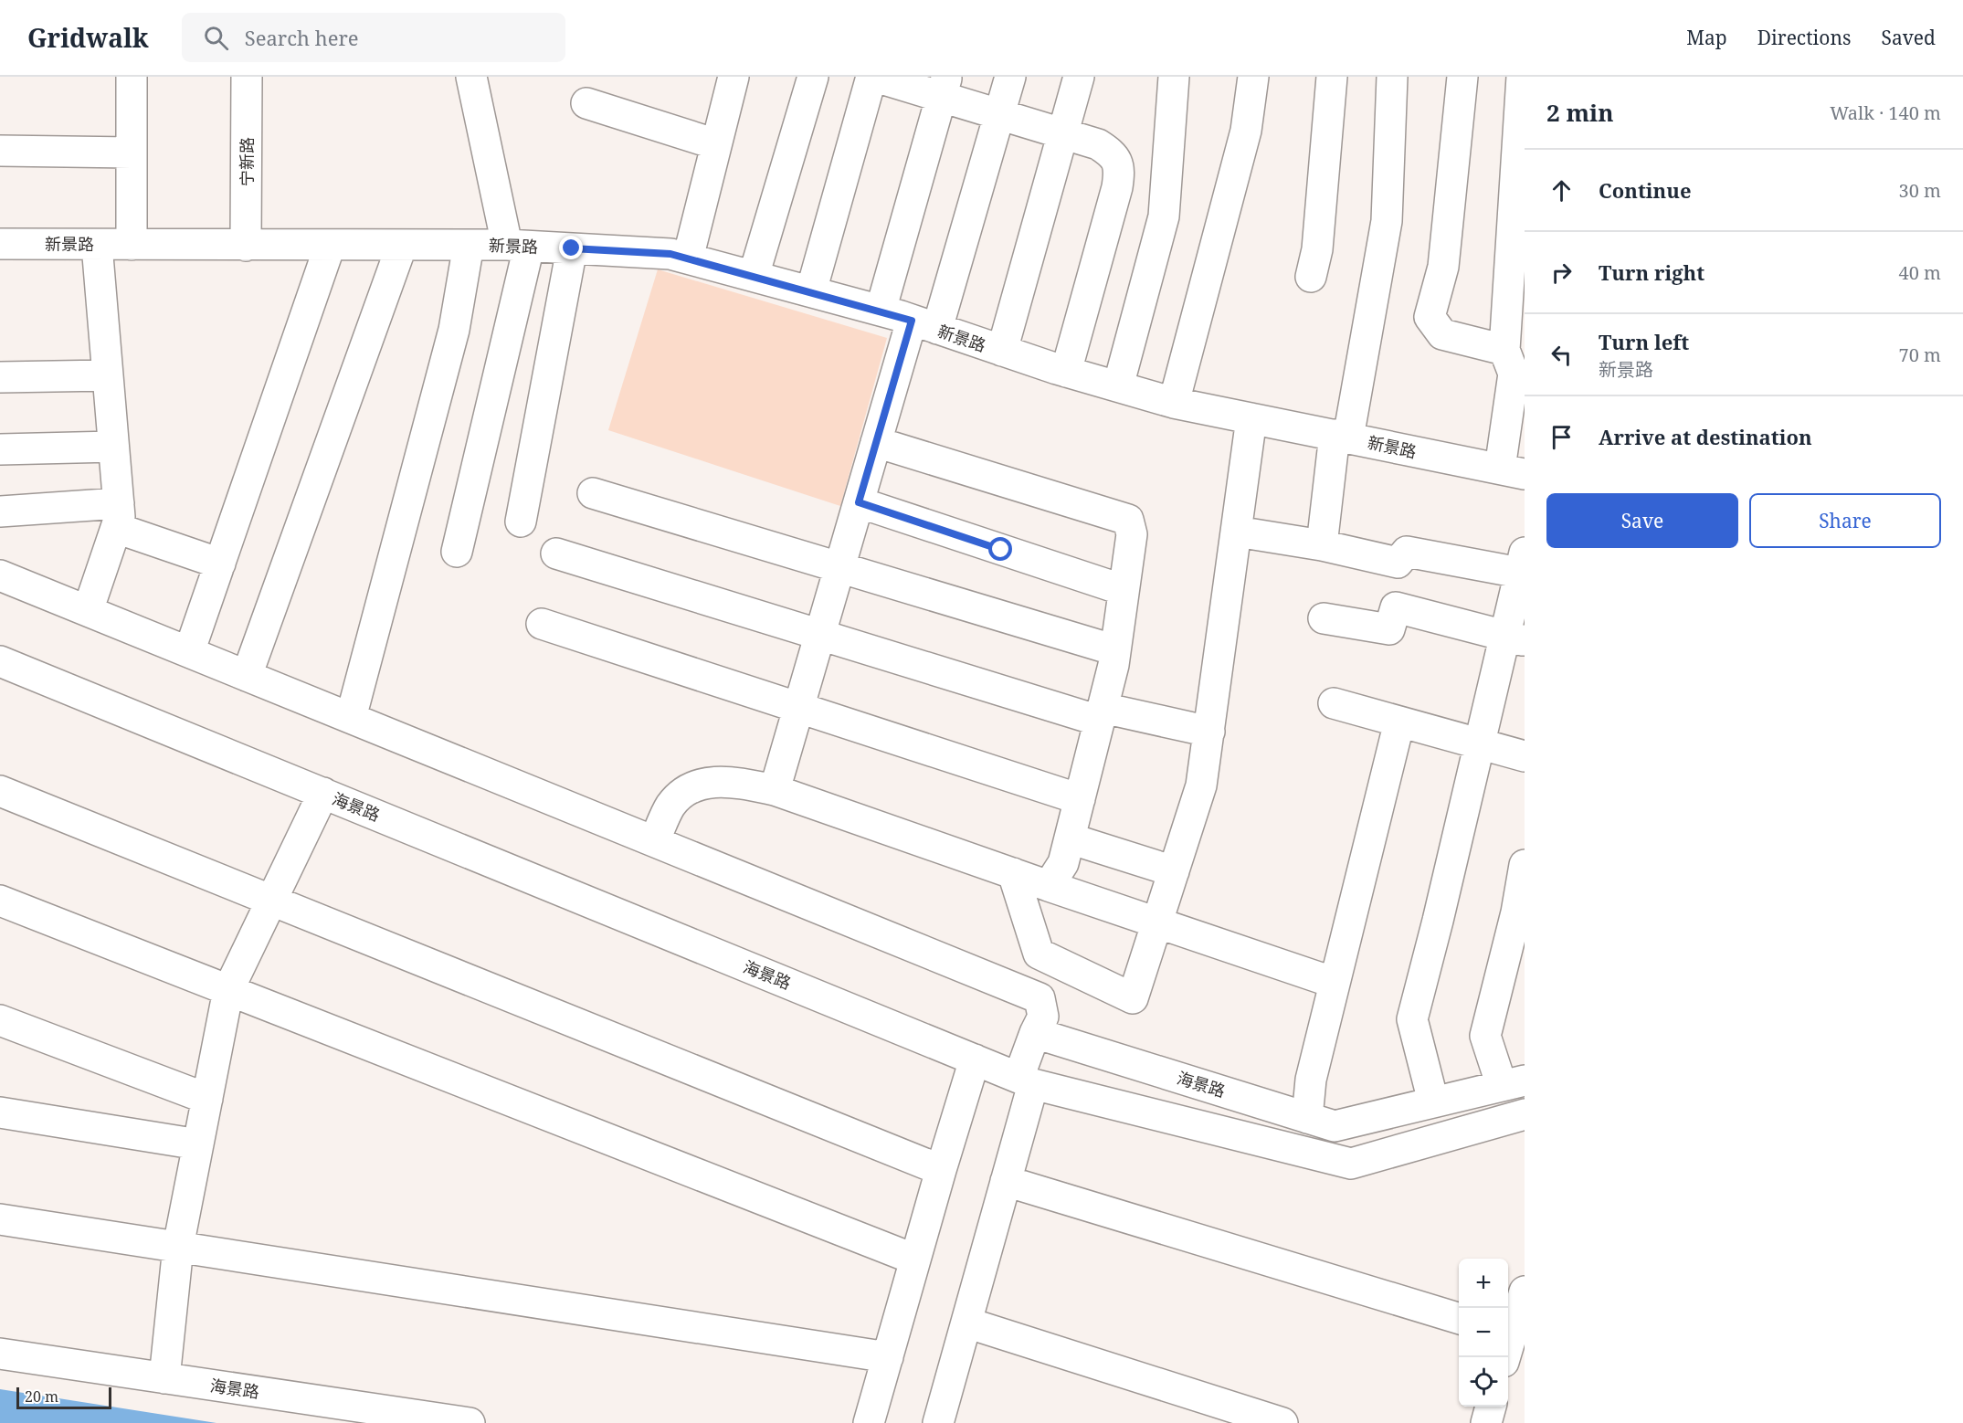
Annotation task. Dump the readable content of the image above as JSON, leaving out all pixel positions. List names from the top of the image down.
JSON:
{
  "streets": {
    "street": ["宁新路", "新景路", "海景路"]
  },
  "crossings": [
    ["宁新路", "新景路"]
  ],
  "scale_bar": "20 m",
  "page": {
    "header": "Gridwalk",
    "search": "Search here",
    "nav": ["Map", "Directions", "Saved"],
    "heading": ["2 min", "Walk · 140 m"],
    "list": [
      ["Continue", "30 m"],
      ["Turn right", "40 m"],
      ["Turn left", "新景路", "70 m"],
      "Arrive at destination"
    ],
    "buttons": ["Save", "Share"],
    "map_buttons": ["+", "−"],
    "scale": "20 m"
  }
}
